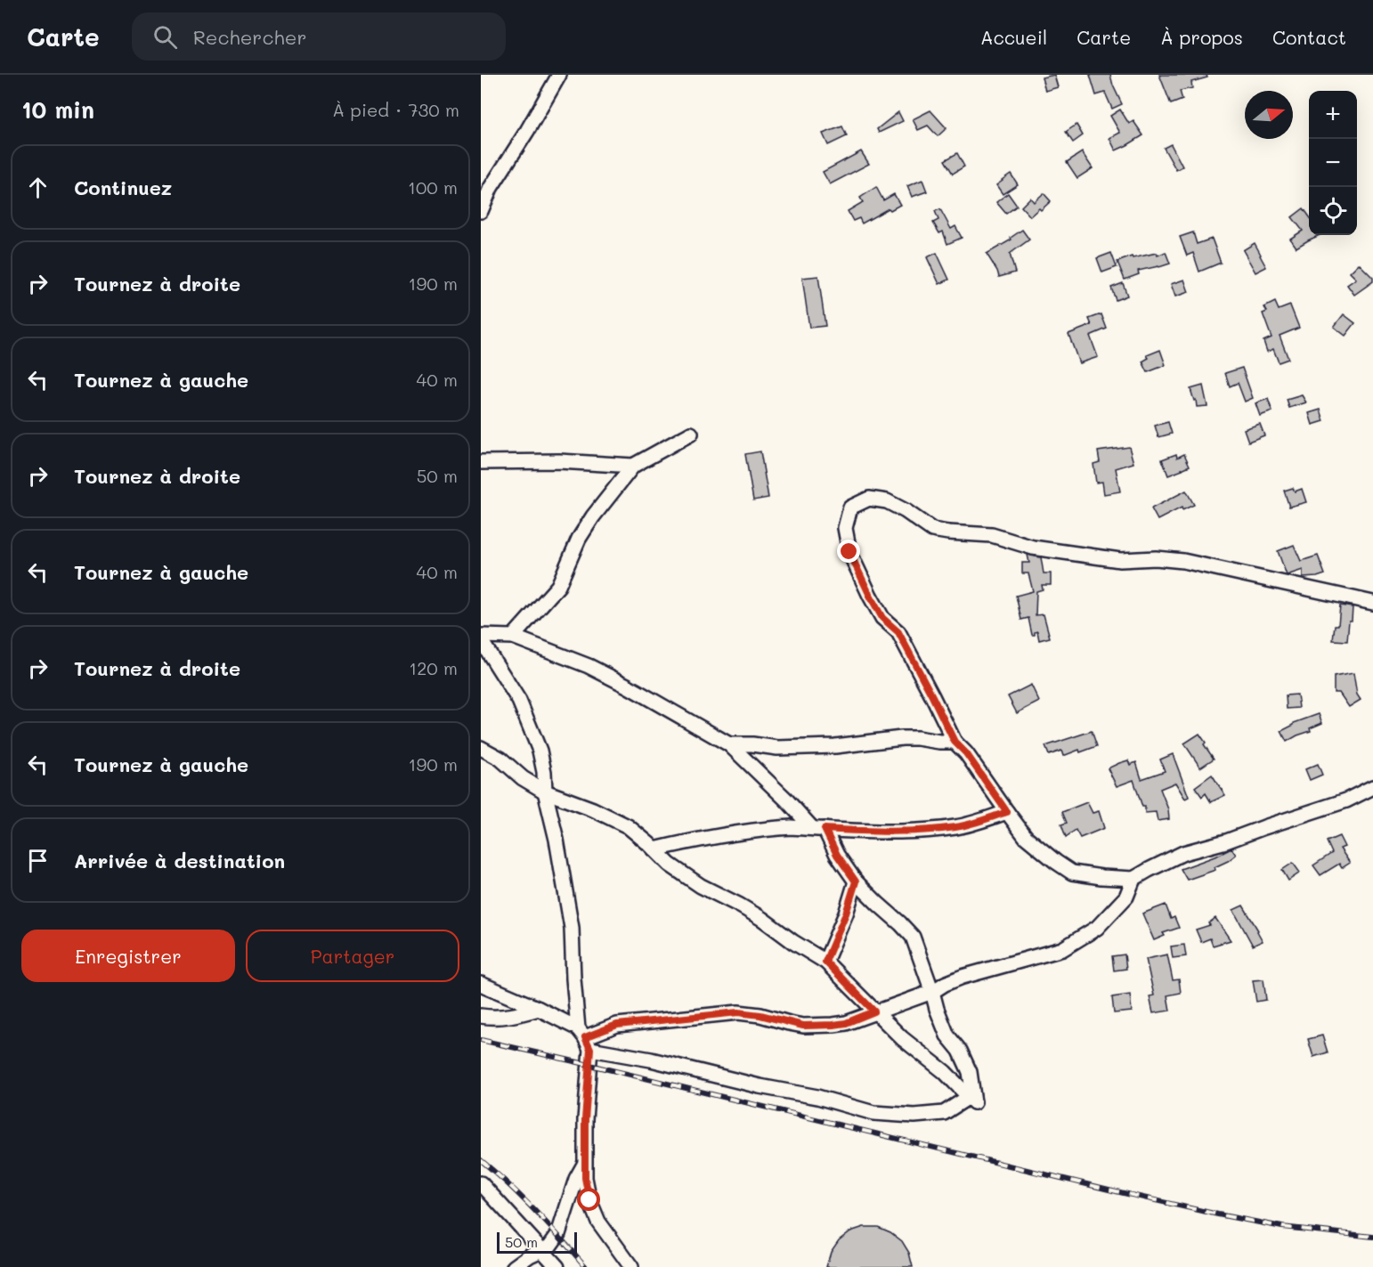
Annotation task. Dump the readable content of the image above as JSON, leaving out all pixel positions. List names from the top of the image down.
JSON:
{
  "scale_bar": "50 m",
  "north": "right",
  "page": {
    "header": "Carte",
    "search": "Rechercher",
    "nav": [
      "Accueil",
      "Carte",
      "À propos",
      "Contact"
    ],
    "heading": ["10 min", "À pied · 730 m"],
    "map_buttons": ["+", "−"],
    "list": [
      ["Continuez", "100 m"],
      ["Tournez à droite", "190 m"],
      ["Tournez à gauche", "40 m"],
      ["Tournez à droite", "50 m"],
      ["Tournez à gauche", "40 m"],
      ["Tournez à droite", "120 m"],
      ["Tournez à gauche", "190 m"],
      "Arrivée à destination"
    ],
    "buttons": ["Enregistrer", "Partager"],
    "scale": "50 m"
  }
}
